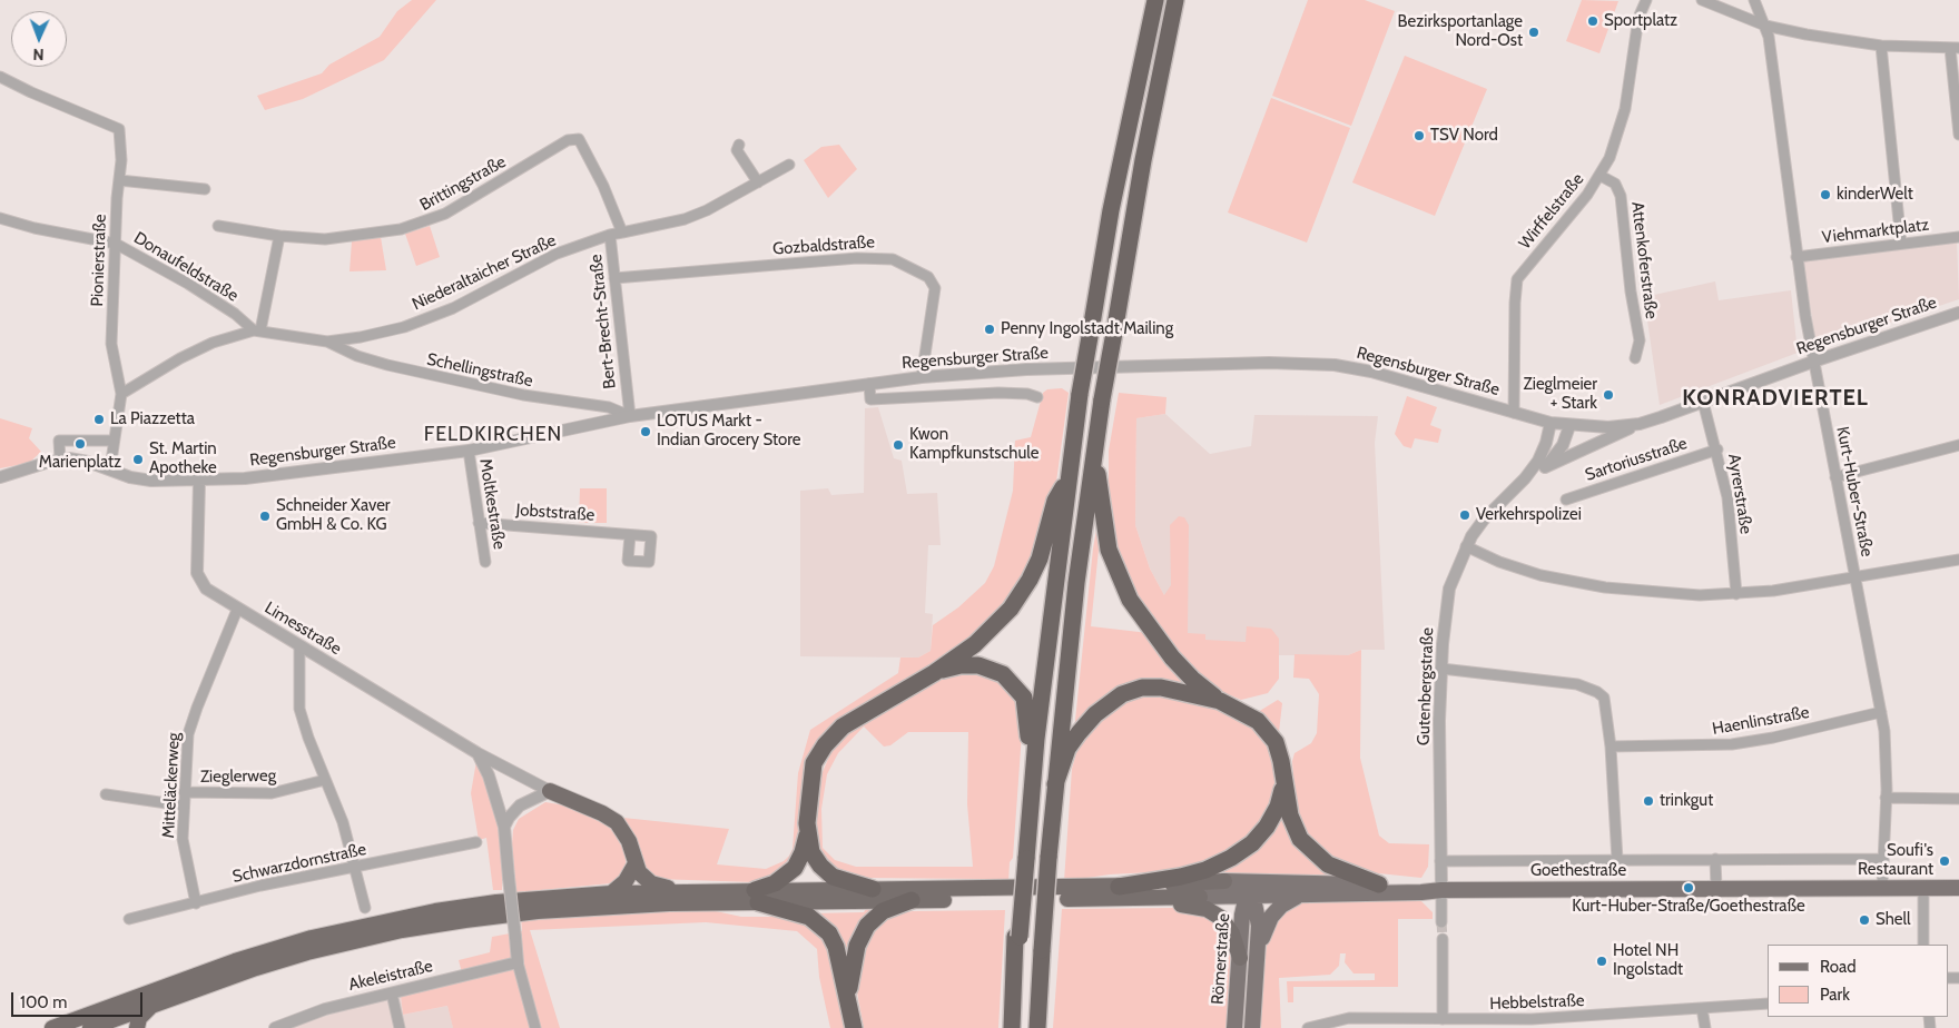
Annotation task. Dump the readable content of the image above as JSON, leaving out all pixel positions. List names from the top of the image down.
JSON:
{
  "streets": {
    "main road": ["Goethestraße", "Römerstraße"],
    "street": [
      "Brittingstraße",
      "Wirffelstraße",
      "Viehmarktplatz",
      "Gozbaldstraße",
      "Pionierstraße",
      "Attenkoferstraße",
      "Donaufeldstraße",
      "Niederaltaicher Straße",
      "Bert-Brecht-Straße",
      "Regensburger Straße",
      "Schellingstraße",
      "Sartoriusstraße",
      "Kurt-Huber-Straße",
      "Ayrerstraße",
      "Moltkestraße",
      "Jobststraße",
      "Limesstraße",
      "Gutenbergstraße",
      "Haenlinstraße",
      "Zieglerweg",
      "Mitteläckerweg",
      "Schwarzdornstraße",
      "Akeleistraße",
      "Hebbelstraße"
    ]
  },
  "crossings": [
    ["Brittingstraße", "Bert-Brecht-Straße"],
    ["Wirffelstraße", "Attenkoferstraße"],
    ["Wirffelstraße", "Regensburger Straße"],
    ["Viehmarktplatz", "Kurt-Huber-Straße"],
    ["Gozbaldstraße", "Bert-Brecht-Straße"],
    ["Gozbaldstraße", "Regensburger Straße"],
    ["Pionierstraße", "Donaufeldstraße"],
    ["Pionierstraße", "Niederaltaicher Straße"],
    ["Donaufeldstraße", "Niederaltaicher Straße"],
    ["Niederaltaicher Straße", "Bert-Brecht-Straße"],
    ["Niederaltaicher Straße", "Schellingstraße"],
    ["Bert-Brecht-Straße", "Regensburger Straße"],
    ["Bert-Brecht-Straße", "Schellingstraße"],
    ["Regensburger Straße", "Schellingstraße"],
    ["Regensburger Straße", "Kurt-Huber-Straße"],
    ["Regensburger Straße", "Ayrerstraße"],
    ["Regensburger Straße", "Moltkestraße"],
    ["Regensburger Straße", "Limesstraße"],
    ["Regensburger Straße", "Gutenbergstraße"],
    ["Sartoriusstraße", "Ayrerstraße"],
    ["Kurt-Huber-Straße", "Haenlinstraße"],
    ["Kurt-Huber-Straße", "Goethestraße"],
    ["Moltkestraße", "Jobststraße"],
    ["Limesstraße", "Mitteläckerweg"],
    ["Gutenbergstraße", "Goethestraße"],
    ["Zieglerweg", "Mitteläckerweg"],
    ["Mitteläckerweg", "Schwarzdornstraße"]
  ],
  "districts": ["KONRADVIERTEL", "FELDKIRCHEN"],
  "places": [
    "Sportplatz",
    "Bezirksportanlage Nord-Ost",
    "TSV Nord",
    "kinderWelt",
    "Penny Ingolstadt Mailing",
    "Zieglmeier + Stark",
    "La Piazzetta",
    "LOTUS Markt - Indian Grocery Store",
    "Marienplatz",
    "Kwon Kampfkunstschule",
    "St. Martin Apotheke",
    "Verkehrspolizei",
    "Schneider Xaver GmbH & Co. KG",
    "trinkgut",
    "Soufi's Restaurant",
    "Kurt-Huber-Straße/Goethestraße",
    "Shell",
    "Hotel NH Ingolstadt"
  ],
  "legend": ["Road", "Park"],
  "scale_bar": "100 m",
  "north": "bottom"
}
